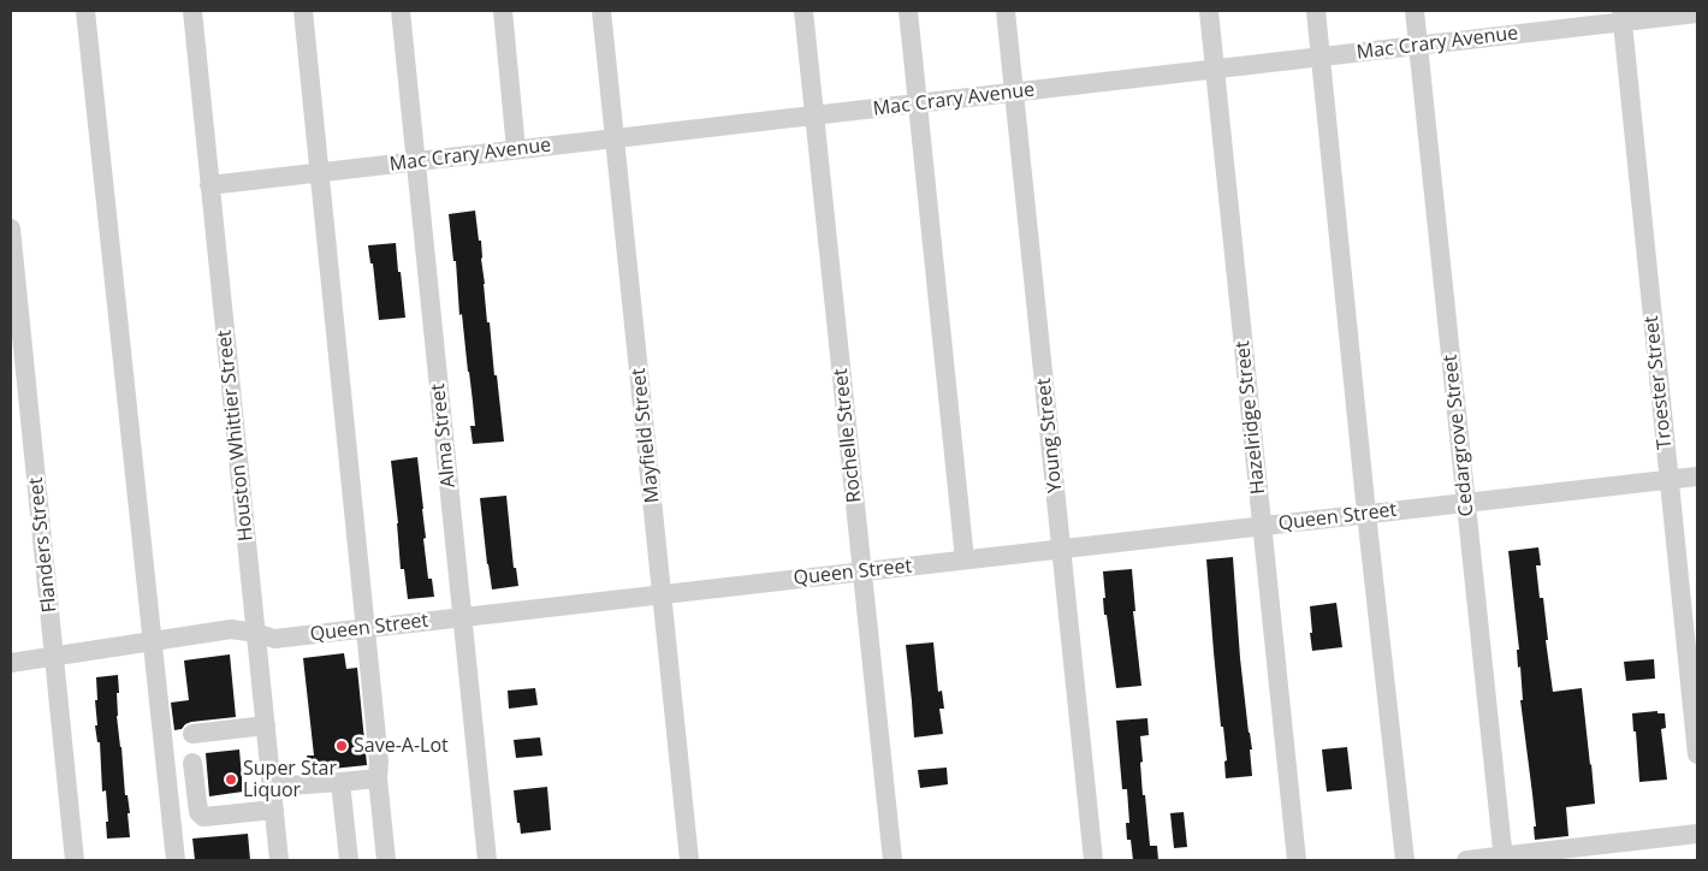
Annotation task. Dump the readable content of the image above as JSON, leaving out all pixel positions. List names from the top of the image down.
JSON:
{
  "streets": {
    "street": [
      "Mac Crary Avenue",
      "Troester Street",
      "Hazelridge Street",
      "Houston Whittier Street",
      "Alma Street",
      "Mayfield Street",
      "Rochelle Street",
      "Young Street",
      "Cedargrove Street",
      "Queen Street",
      "Flanders Street"
    ]
  },
  "crossings": [
    ["Mac Crary Avenue", "Troester Street"],
    ["Mac Crary Avenue", "Hazelridge Street"],
    ["Mac Crary Avenue", "Houston Whittier Street"],
    ["Mac Crary Avenue", "Alma Street"],
    ["Mac Crary Avenue", "Mayfield Street"],
    ["Mac Crary Avenue", "Rochelle Street"],
    ["Mac Crary Avenue", "Young Street"],
    ["Mac Crary Avenue", "Cedargrove Street"],
    ["Troester Street", "Queen Street"],
    ["Hazelridge Street", "Queen Street"],
    ["Houston Whittier Street", "Queen Street"],
    ["Alma Street", "Queen Street"],
    ["Mayfield Street", "Queen Street"],
    ["Rochelle Street", "Queen Street"],
    ["Young Street", "Queen Street"],
    ["Cedargrove Street", "Queen Street"],
    ["Queen Street", "Flanders Street"]
  ],
  "places": ["Save-A-Lot", "Super Star Liquor"]
}
